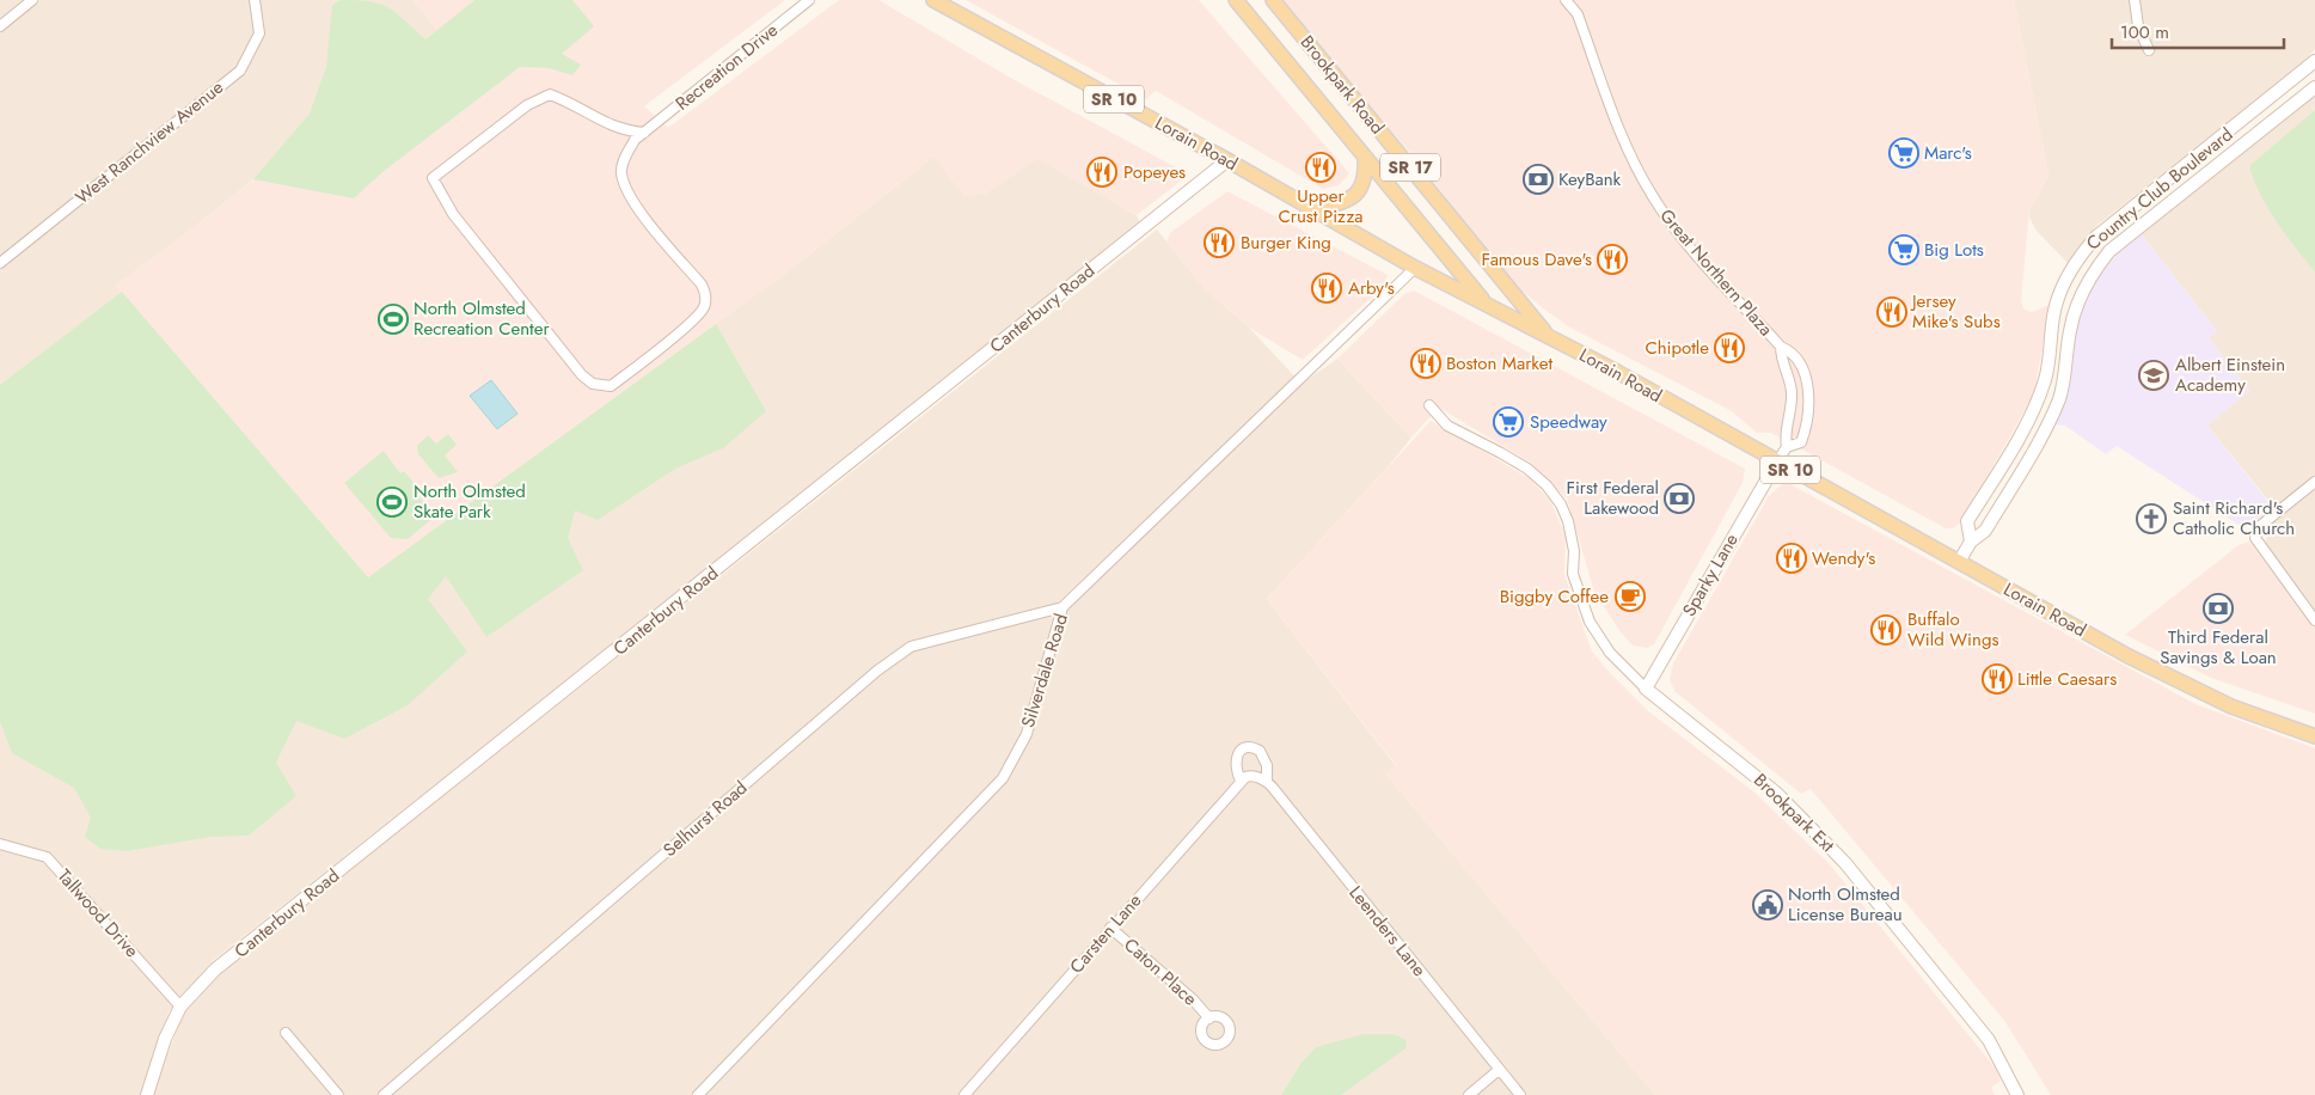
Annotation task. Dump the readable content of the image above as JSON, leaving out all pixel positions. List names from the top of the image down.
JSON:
{
  "streets": {
    "main road": [
      "Brookpark Road",
      "SR 10",
      "Lorain Road",
      "SR 17"
    ],
    "street": [
      "Recreation Drive",
      "West Ranchview Avenue",
      "Country Club Boulevard",
      "Great Northern Plaza",
      "Canterbury Road",
      "Sparky Lane",
      "Silverdale Road",
      "Brookpark Ext",
      "Selhurst Road",
      "Tallwood Drive",
      "Leenders Lane",
      "Carsten Lane",
      "Caton Place"
    ]
  },
  "crossings": [
    ["Brookpark Road", "Lorain Road"],
    ["Lorain Road", "Country Club Boulevard"],
    ["Lorain Road", "Great Northern Plaza"],
    ["Lorain Road", "Canterbury Road"],
    ["Lorain Road", "Sparky Lane"],
    ["Lorain Road", "Silverdale Road"],
    ["Great Northern Plaza", "Sparky Lane"],
    ["Canterbury Road", "Tallwood Drive"],
    ["Sparky Lane", "Brookpark Ext"],
    ["Silverdale Road", "Selhurst Road"],
    ["Leenders Lane", "Carsten Lane"],
    ["Carsten Lane", "Caton Place"]
  ],
  "places": {
    "supermarket": ["Marc's", "Big Lots", "Speedway"],
    "restaurant": [
      "Upper Crust Pizza",
      "Popeyes",
      "Burger King",
      "Famous Dave's",
      "Arby's",
      "Jersey Mike's Subs",
      "Chipotle",
      "Boston Market",
      "Wendy's",
      "Buffalo Wild Wings",
      "Little Caesars"
    ],
    "bank": ["KeyBank", "First Federal Lakewood", "Third Federal Savings & Loan"],
    "sports": ["North Olmsted Recreation Center", "North Olmsted Skate Park"],
    "school or university": ["Albert Einstein Academy"],
    "church": ["Saint Richard's Catholic Church"],
    "cafe": ["Biggby Coffee"],
    "public building": ["North Olmsted License Bureau"]
  },
  "scale_bar": "100 m"
}
